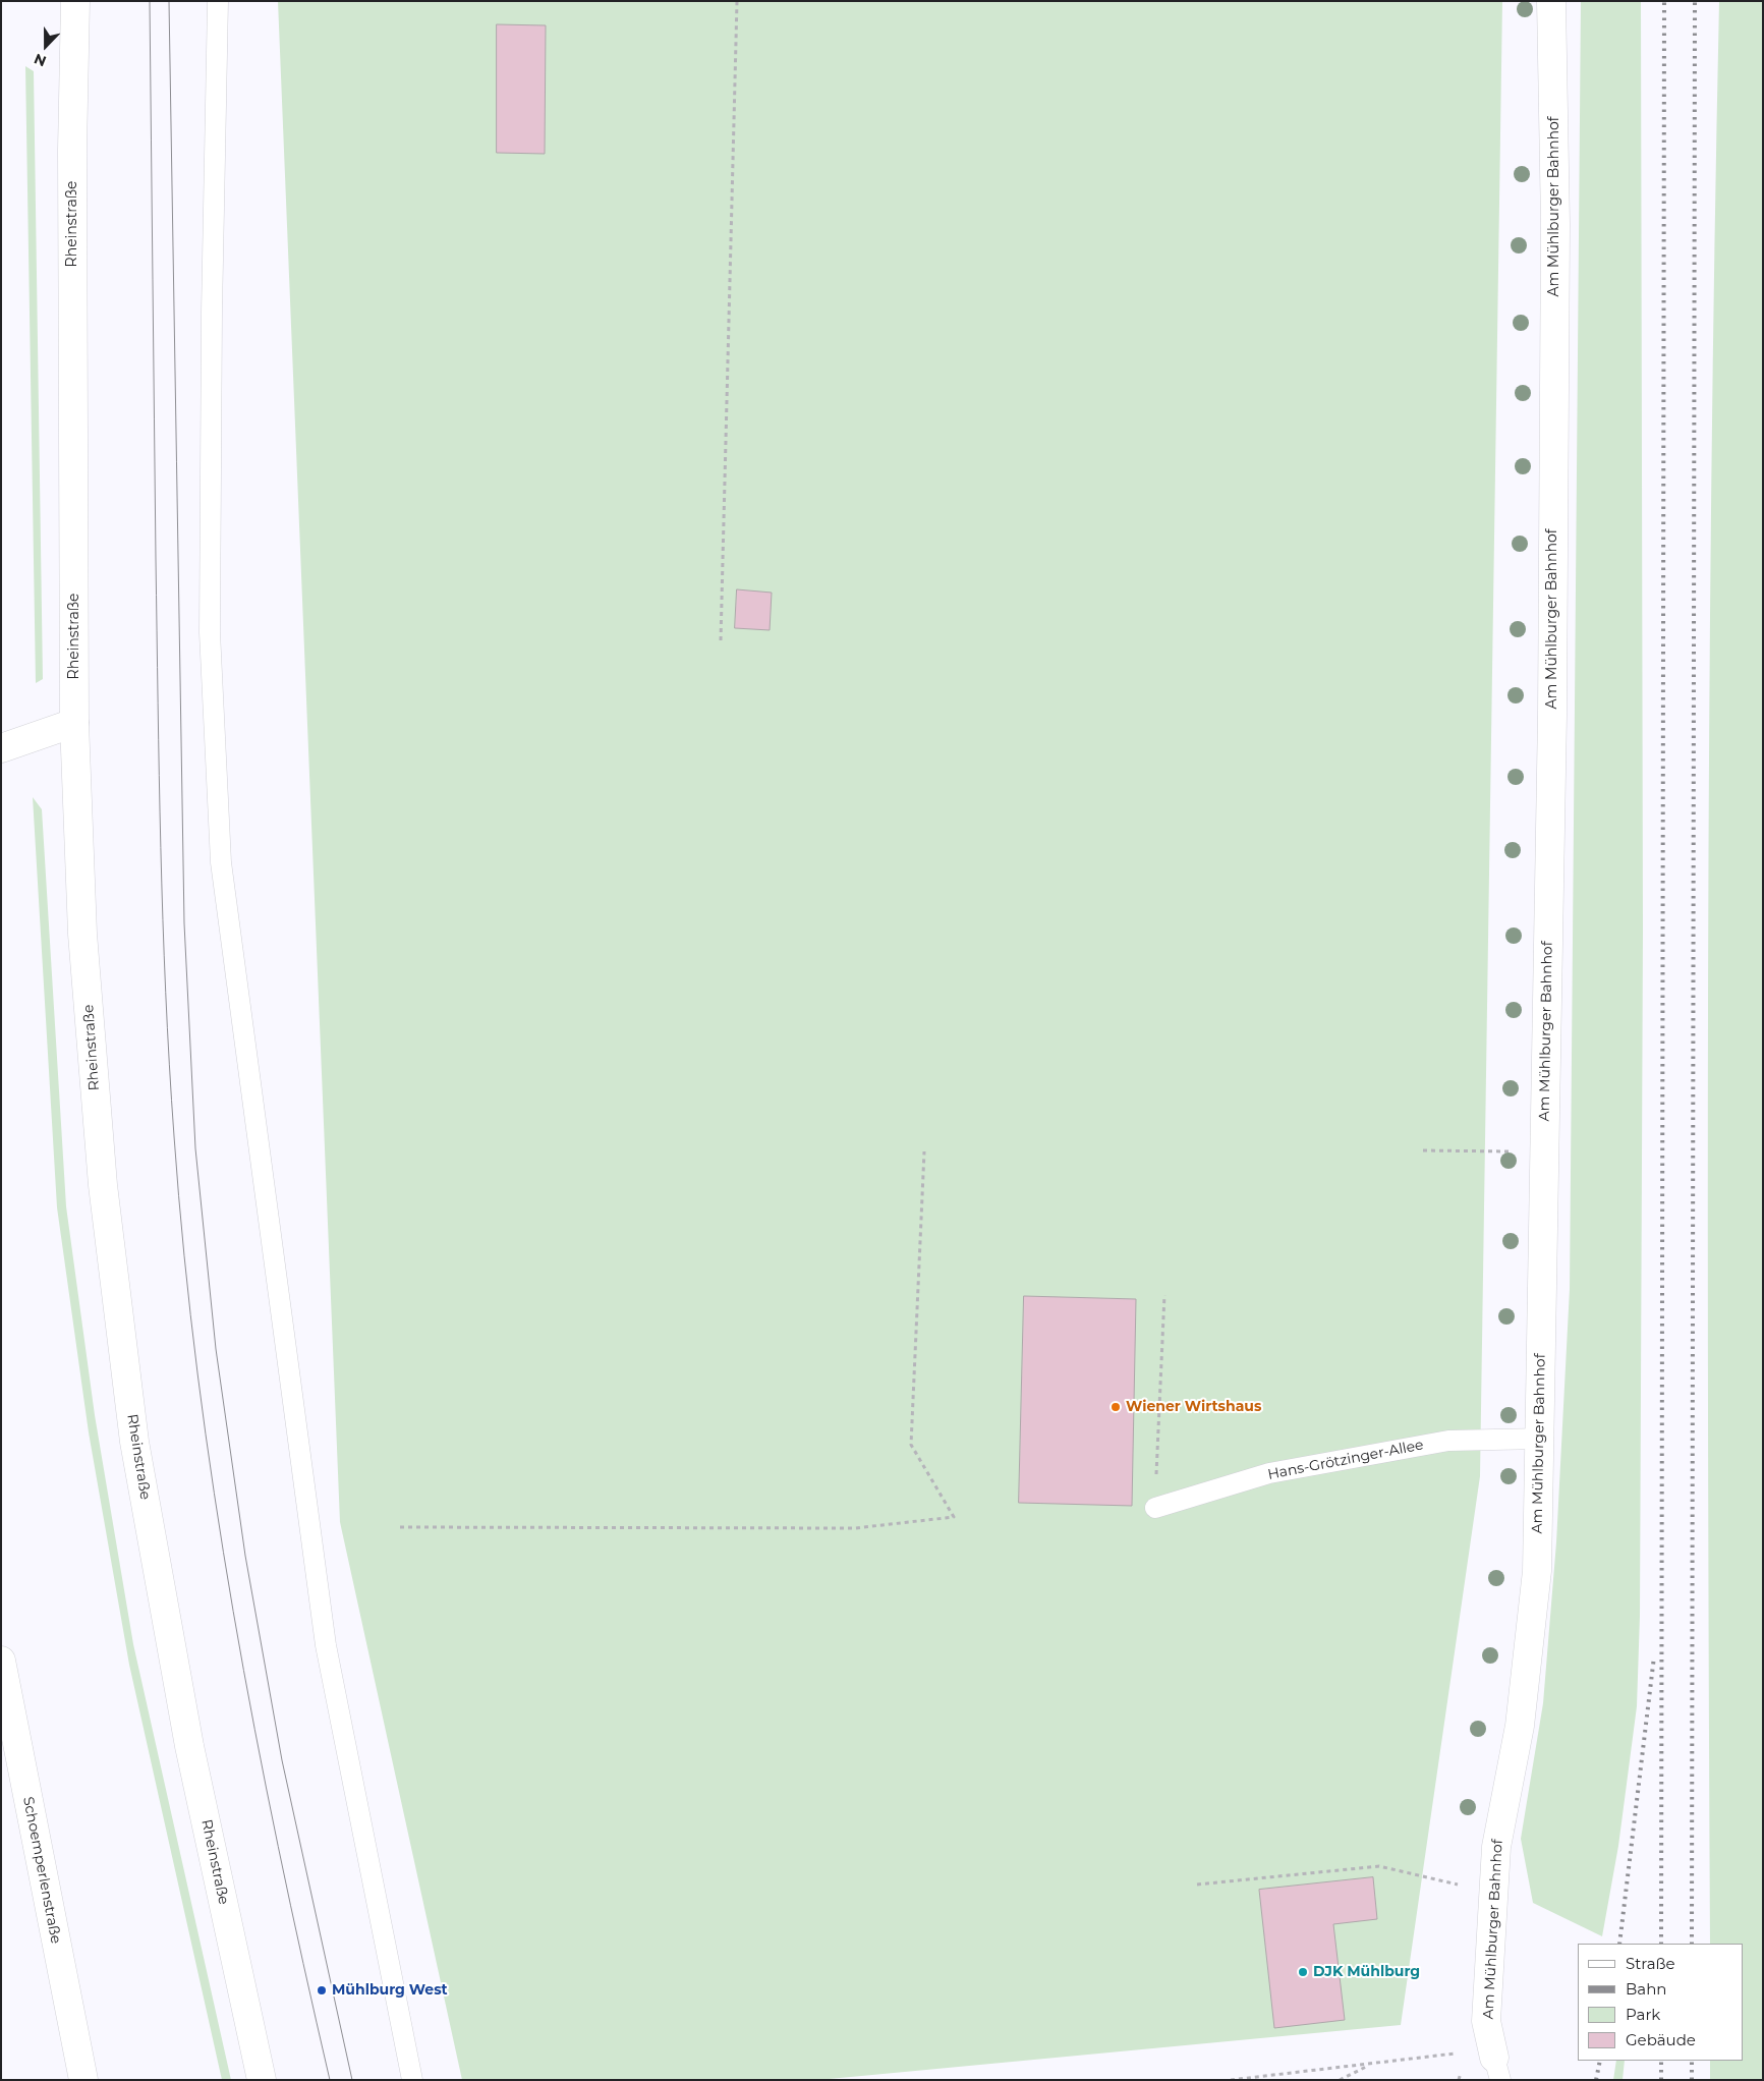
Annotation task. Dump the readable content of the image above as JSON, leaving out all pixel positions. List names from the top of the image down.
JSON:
{
  "streets": {
    "street": ["Am Mühlburger Bahnhof", "Rheinstraße", "Schoemperlenstraße"],
    "lane": ["Hans-Grötzinger-Allee"]
  },
  "crossings": [
    ["Am Mühlburger Bahnhof", "Hans-Grötzinger-Allee"]
  ],
  "places": ["Wiener Wirtshaus", "DJK Mühlburg", "Mühlburg West"],
  "legend": [
    "Straße",
    "Bahn",
    "Park",
    "Gebäude"
  ],
  "north": "bottom"
}
